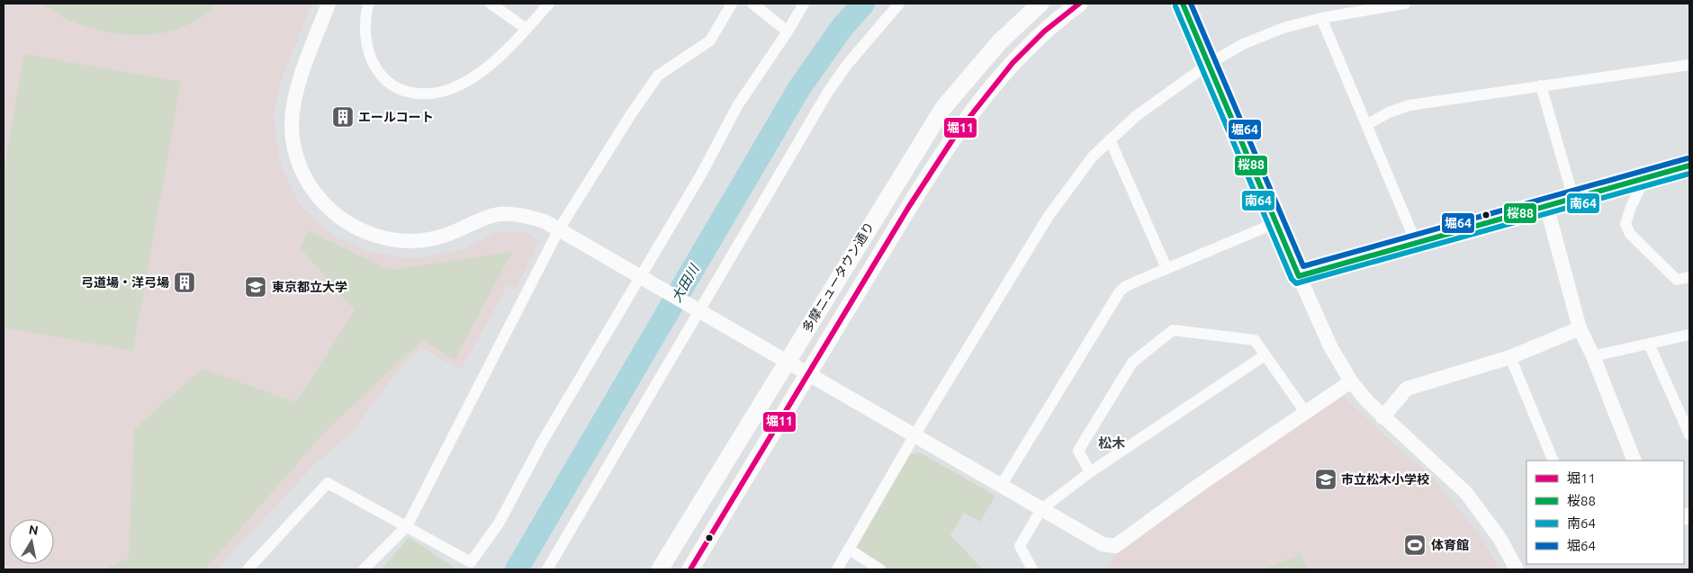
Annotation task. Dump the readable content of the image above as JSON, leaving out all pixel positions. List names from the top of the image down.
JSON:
{
  "streets": {
    "main road": ["多摩ニュータウン通り"]
  },
  "districts": ["松木"],
  "water": ["大田川"],
  "places": {
    "building": ["エールコート", "弓道場・洋弓場"],
    "school or university": ["東京都立大学", "市立松木小学校"],
    "sports": ["体育館"]
  },
  "lines": [
    "transit line 堀11",
    "transit line 桜88",
    "transit line 堀64",
    "transit line 南64"
  ],
  "legend": [
    "堀11",
    "桜88",
    "南64",
    "堀64"
  ],
  "north": "top"
}
